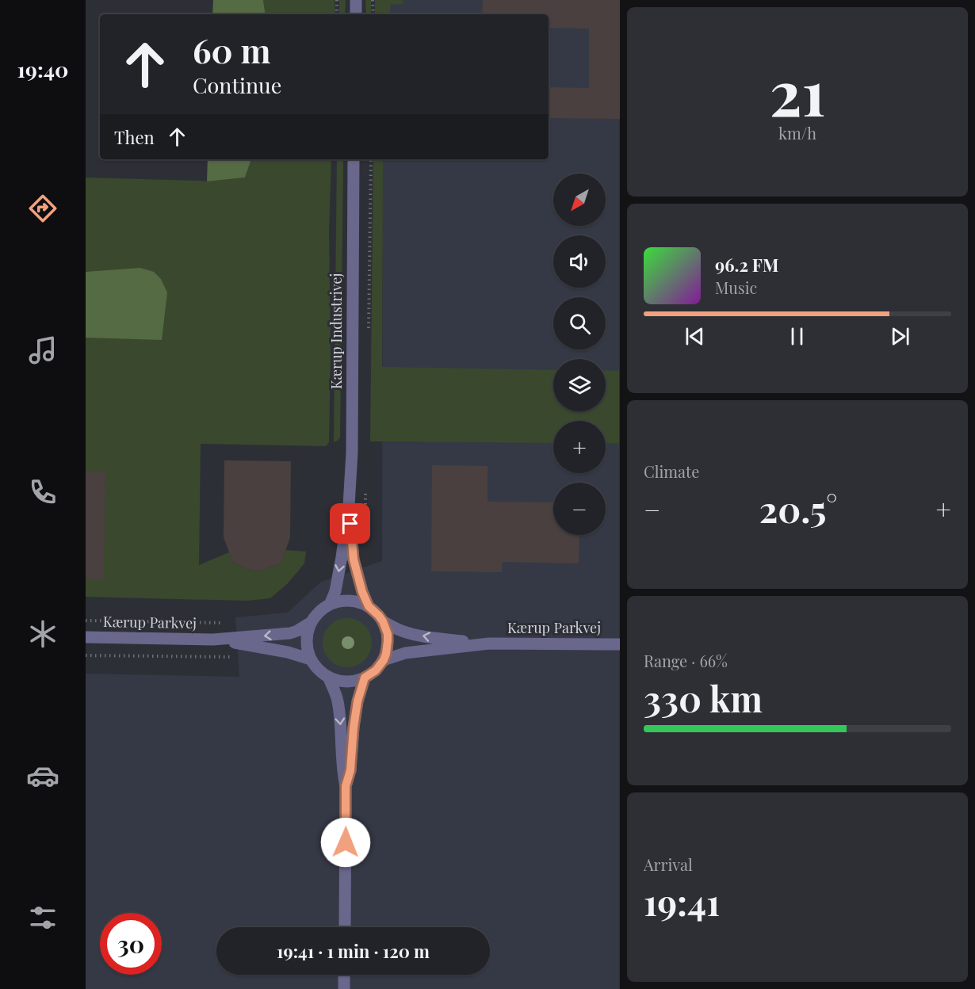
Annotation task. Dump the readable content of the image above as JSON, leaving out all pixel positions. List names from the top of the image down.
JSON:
{
  "streets": {
    "street": ["Kærup Industrivej", "Kærup Parkvej"]
  },
  "crossings": [
    ["Kærup Industrivej", "Kærup Parkvej"]
  ],
  "north": "bottom left",
  "page": {
    "tabs": "19:40",
    "tile": [
      ["21", "km/h"],
      "Climate",
      ["Range · 66%", "330 km"],
      ["Arrival", "19:41"]
    ],
    "turn": ["60 m", "Continue"],
    "then": "Then",
    "map_buttons": ["+", "−"],
    "song": ["96.2 FM", "Music"],
    "heat": ["−", "20.5°", "+"],
    "limit": "30",
    "trip": "19:41 · 1 min · 120 m"
  }
}
